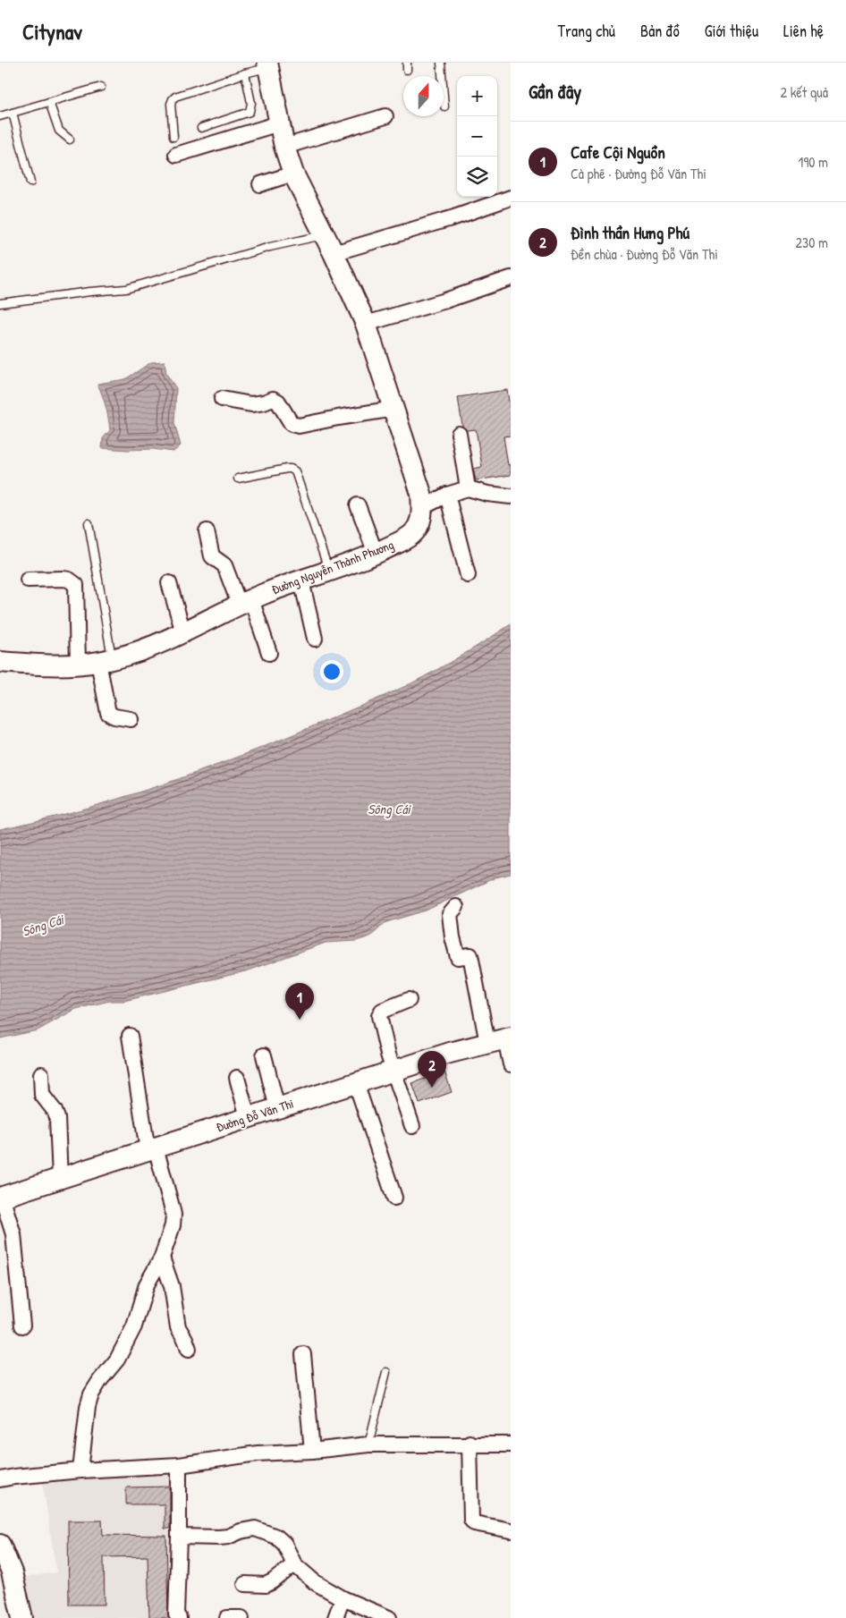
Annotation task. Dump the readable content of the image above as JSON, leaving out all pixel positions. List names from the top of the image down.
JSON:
{
  "streets": {
    "main road": ["Đường Nguyễn Thành Phương", "Đường Đỗ Văn Thi"]
  },
  "water": ["Sông Cái"],
  "north": "top",
  "page": {
    "header": "Citynav",
    "nav": [
      "Trang chủ",
      "Bản đồ",
      "Giới thiệu",
      "Liên hệ"
    ],
    "heading": ["Gần đây", "2 kết quả"],
    "map_buttons": ["+", "−"],
    "list": [
      {
        "mark": "1",
        "name": "Cafe Cội Nguồn",
        "note": "Cà phê · Đường Đỗ Văn Thi",
        "value": "190 m"
      },
      {
        "mark": "2",
        "name": "Đình thần Hưng Phú",
        "note": "Đền chùa · Đường Đỗ Văn Thi",
        "value": "230 m"
      }
    ],
    "pins": ["1", "2"]
  }
}
